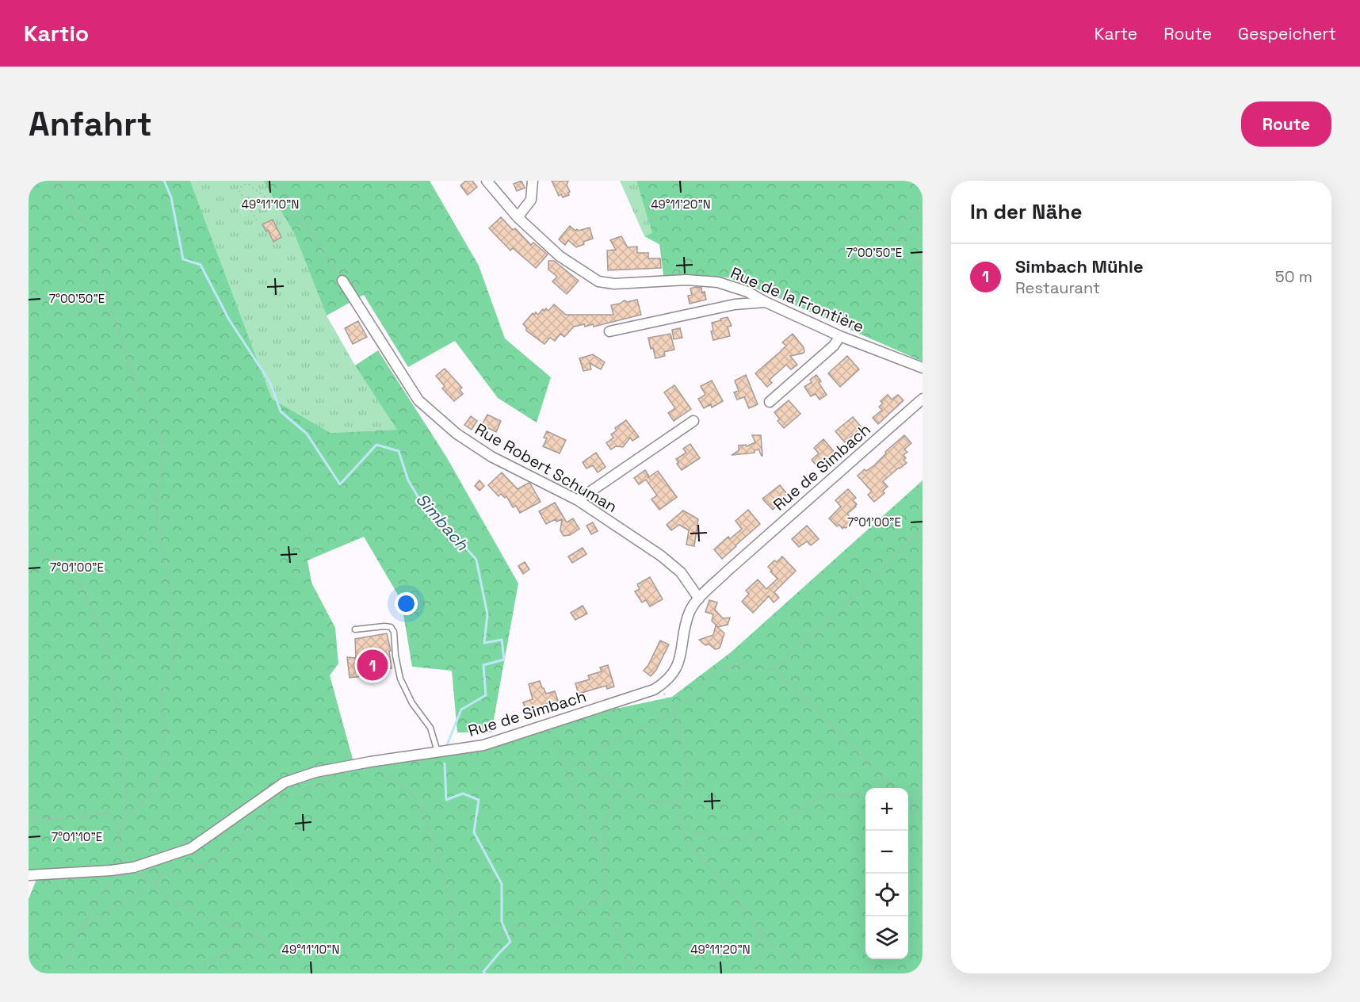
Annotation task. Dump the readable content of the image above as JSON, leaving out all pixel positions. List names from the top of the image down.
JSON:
{
  "streets": {
    "street": ["Rue de la Frontière", "Rue de Simbach", "Rue Robert Schuman"]
  },
  "crossings": [
    ["Rue de Simbach", "Rue Robert Schuman"]
  ],
  "water": ["Simbach"],
  "page": {
    "header": "Kartio",
    "nav": ["Karte", "Route", "Gespeichert"],
    "buttons": "Route",
    "title": "Anfahrt",
    "heading": "In der Nähe",
    "list": [
      {
        "mark": "1",
        "name": "Simbach Mühle",
        "note": "Restaurant",
        "value": "50 m"
      }
    ],
    "pins": "1",
    "map_buttons": ["+", "−"]
  },
  "coordinates": [
    "49°11'10\"N",
    "49°11'20\"N",
    "7°00'50\"E",
    "7°01'00\"E",
    "7°01'10\"E"
  ]
}
